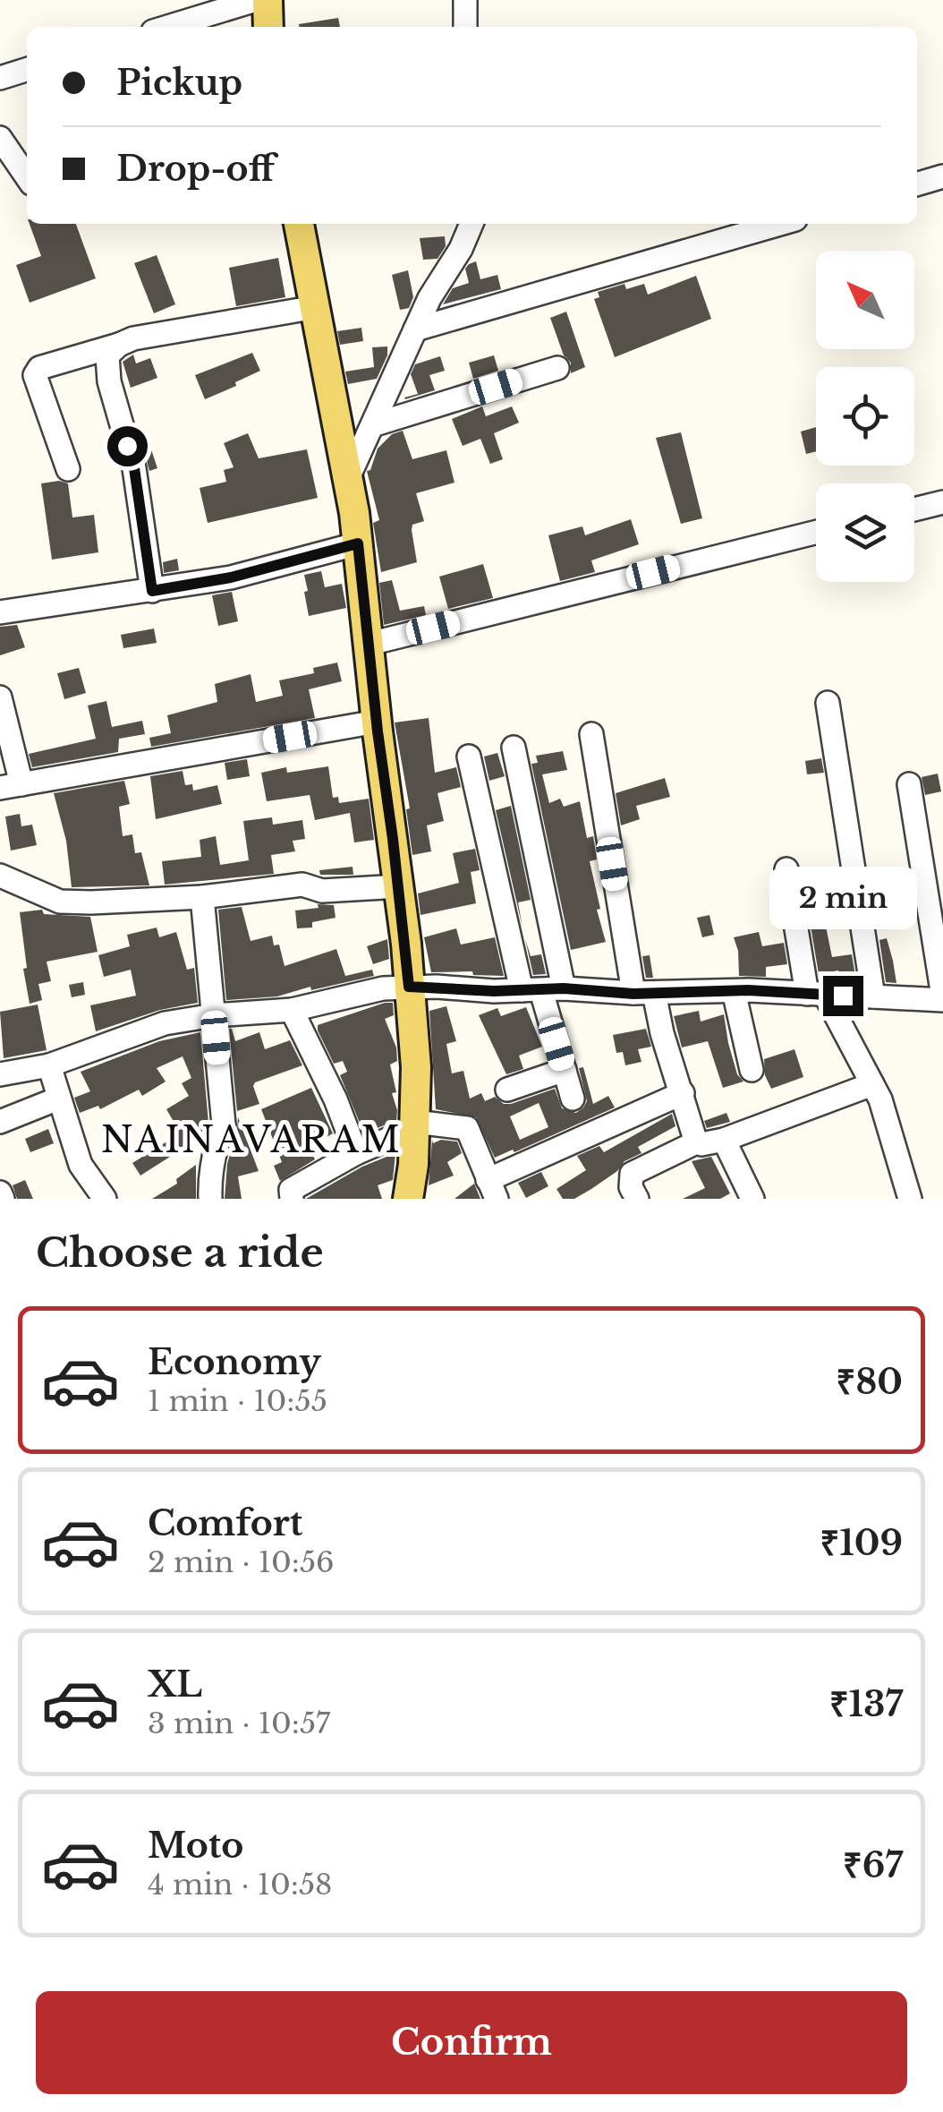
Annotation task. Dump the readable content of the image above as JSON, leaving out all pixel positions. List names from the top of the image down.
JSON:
{
  "districts": ["NAINAVARAM"],
  "north": "top left",
  "page": {
    "banner": ["Pickup", "Drop-off"],
    "bubble": "2 min",
    "heading": "Choose a ride",
    "list": [
      {
        "name": "Economy",
        "note": "1 min · 10:55",
        "value": "₹80"
      },
      {
        "name": "Comfort",
        "note": "2 min · 10:56",
        "value": "₹109"
      },
      {
        "name": "XL",
        "note": "3 min · 10:57",
        "value": "₹137"
      },
      {
        "name": "Moto",
        "note": "4 min · 10:58",
        "value": "₹67"
      }
    ],
    "buttons": "Confirm"
  }
}
